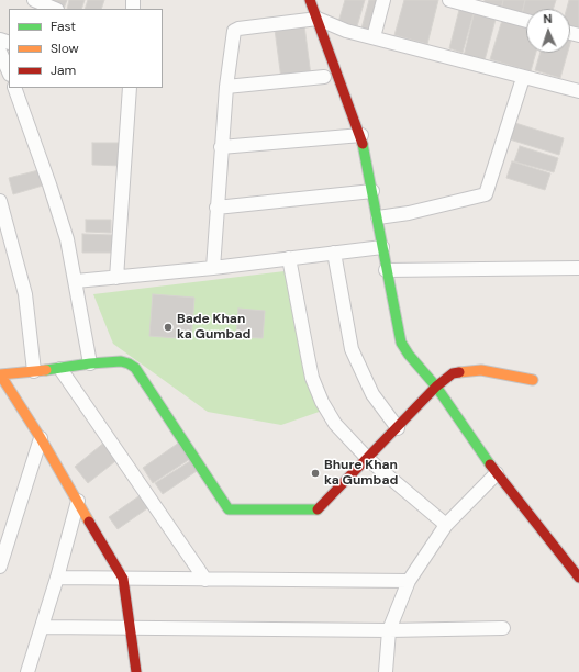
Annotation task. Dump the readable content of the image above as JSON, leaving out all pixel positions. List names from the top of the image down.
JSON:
{
  "places": ["Bade Khan ka Gumbad", "Bhure Khan ka Gumbad"],
  "legend": ["Fast", "Slow", "Jam"],
  "north": "top"
}
